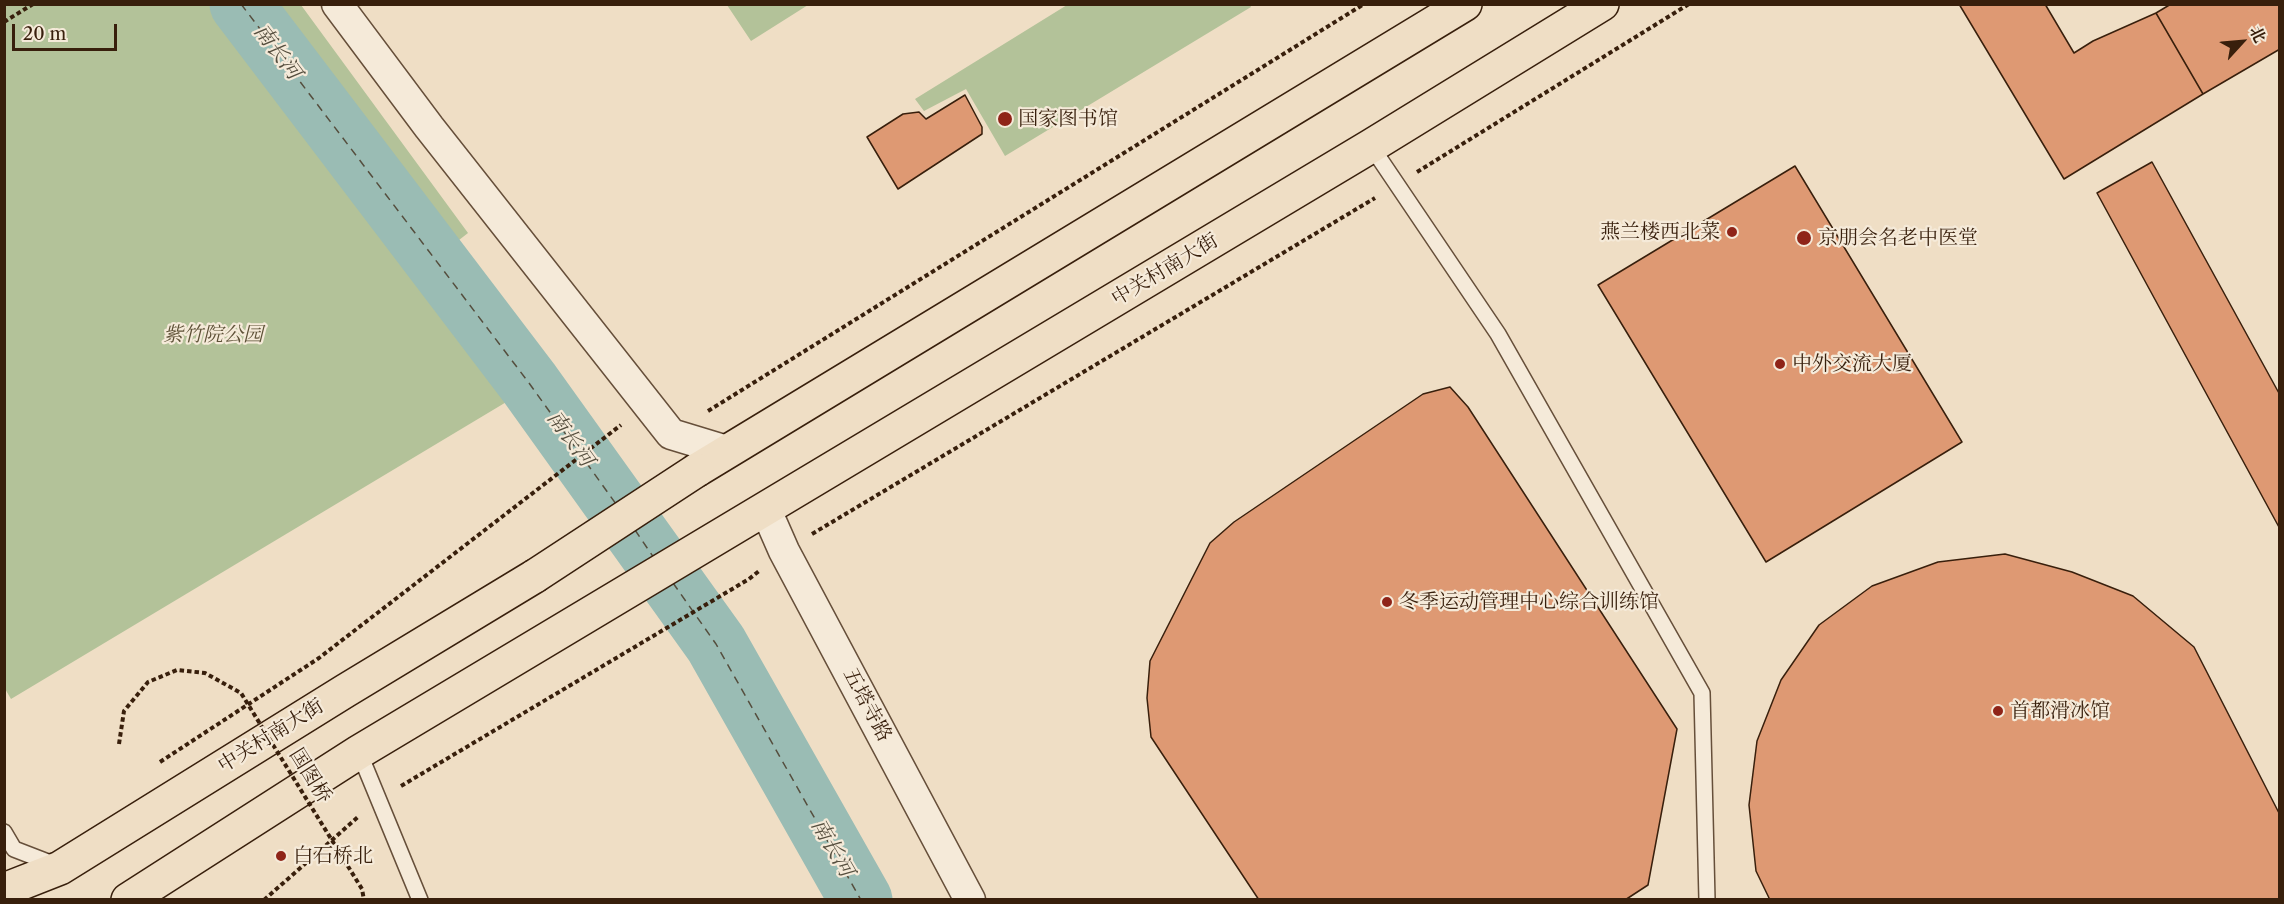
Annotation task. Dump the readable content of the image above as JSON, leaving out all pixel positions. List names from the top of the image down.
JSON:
{
  "streets": {
    "main road": ["中关村南大街"],
    "street": ["五塔寺路"],
    "path": ["国图桥"]
  },
  "crossings": [
    ["中关村南大街", "五塔寺路"]
  ],
  "water": ["南长河"],
  "parks": ["紫竹院公园"],
  "places": [
    "国家图书馆",
    "燕兰楼西北菜",
    "京朋会名老中医堂",
    "中外交流大厦",
    "冬季运动管理中心综合训练馆",
    "首都滑冰馆",
    "白石桥北"
  ],
  "scale_bar": "20 m",
  "north": "top right"
}
